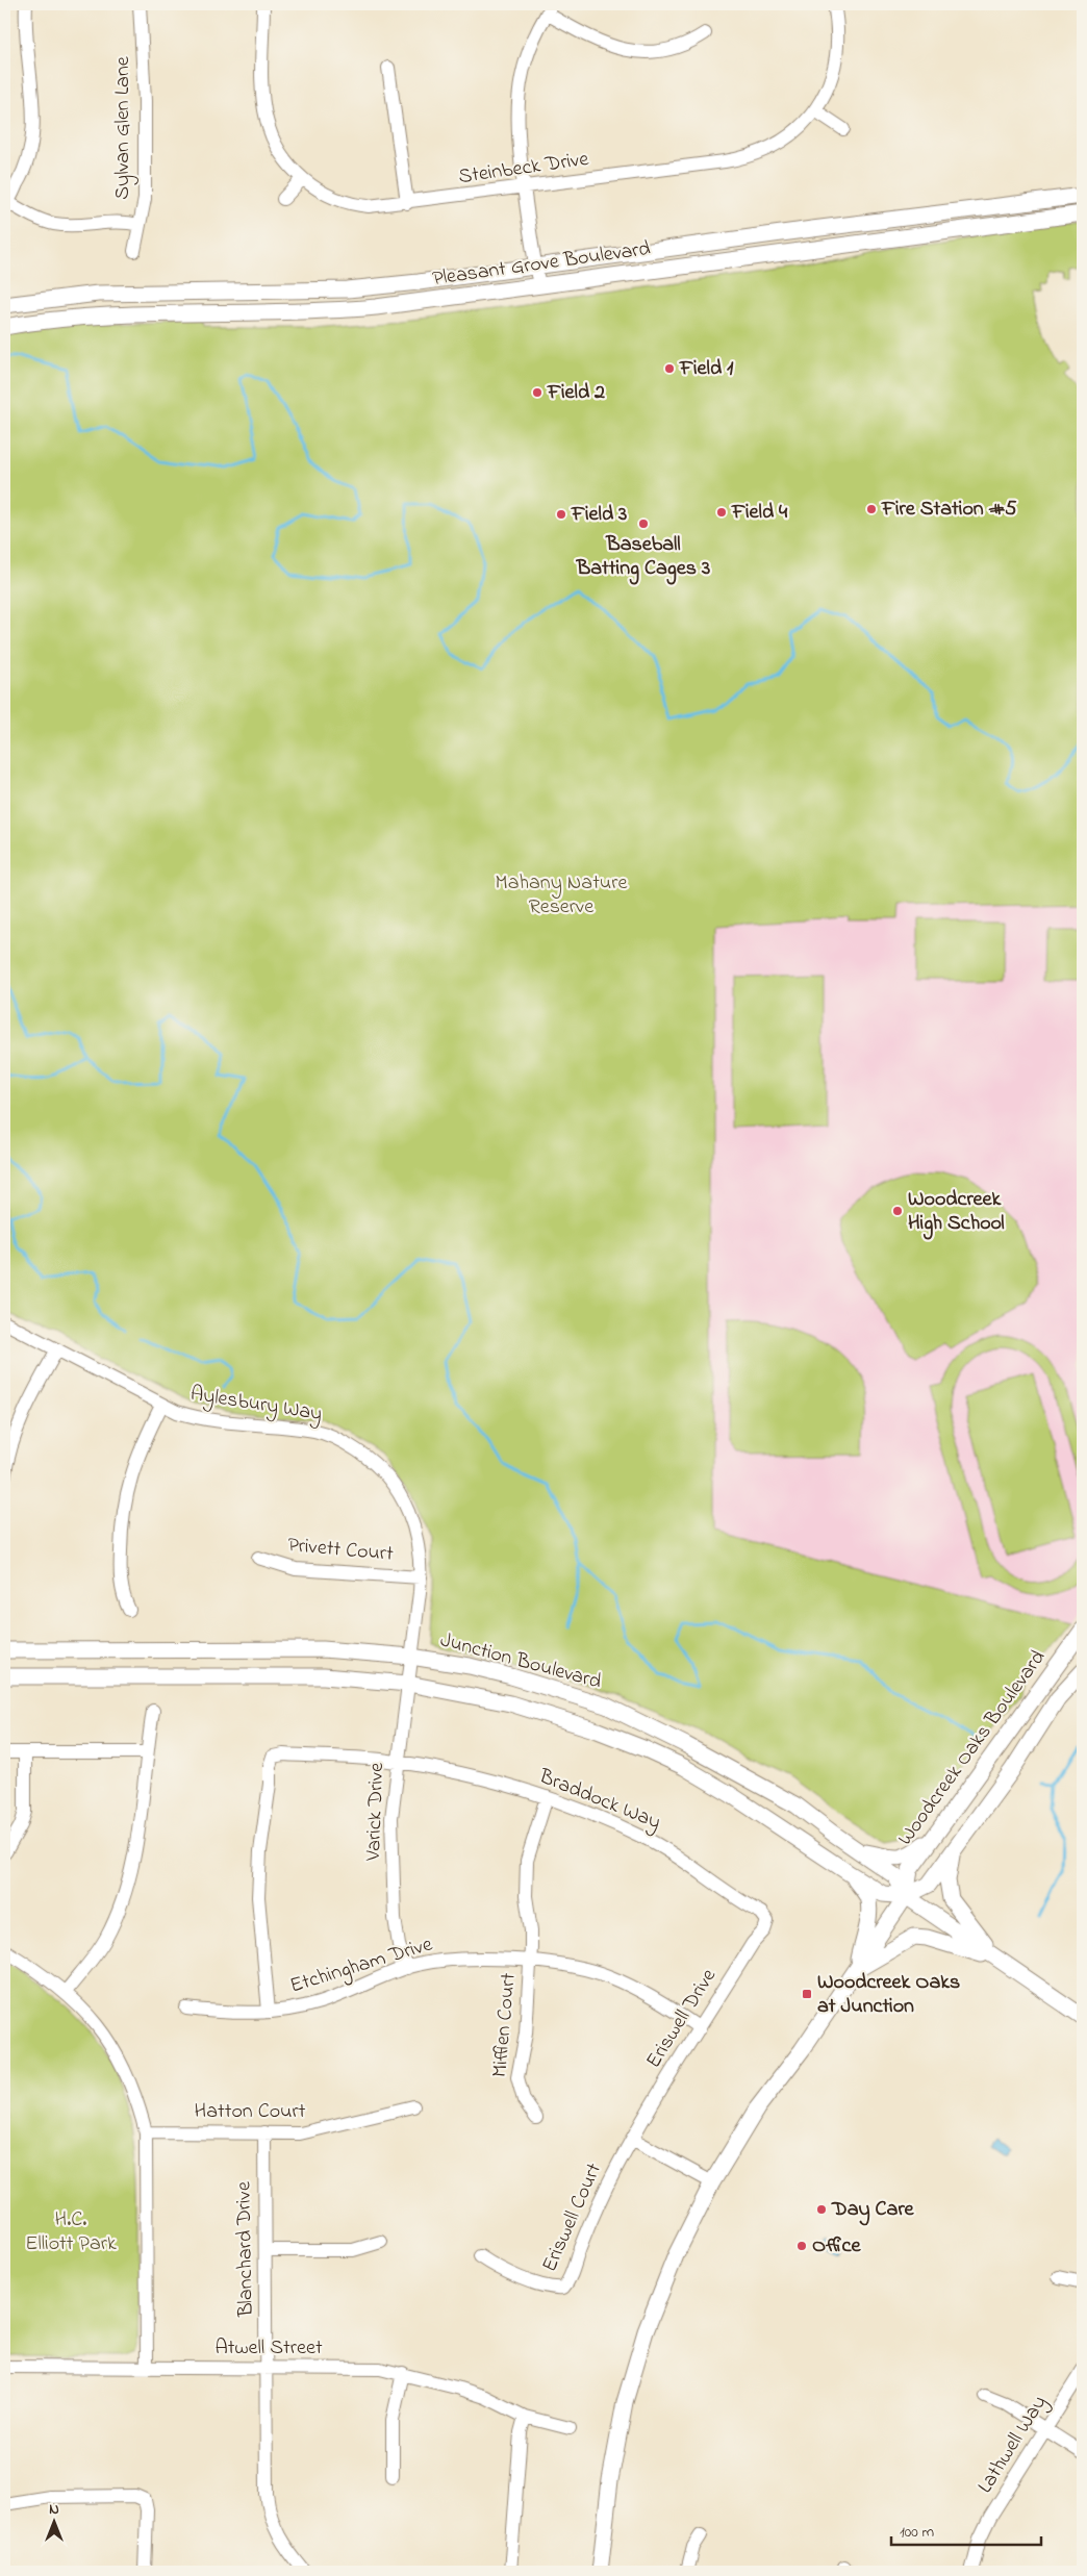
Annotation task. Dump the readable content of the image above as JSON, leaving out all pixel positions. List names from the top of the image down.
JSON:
{
  "streets": {
    "main road": ["Pleasant Grove Boulevard", "Junction Boulevard", "Woodcreek Oaks Boulevard"],
    "street": [
      "Sylvan Glen Lane",
      "Steinbeck Drive",
      "Aylesbury Way",
      "Privett Court",
      "Braddock Way",
      "Varick Drive",
      "Etchingham Drive",
      "Eriswell Drive",
      "Mifflen Court",
      "Hatton Court",
      "Eriswell Court",
      "Blanchard Drive",
      "Atwell Street",
      "Lathwell Way"
    ]
  },
  "crossings": [
    ["Aylesbury Way", "Privett Court"],
    ["Aylesbury Way", "Junction Boulevard"],
    ["Aylesbury Way", "Varick Drive"],
    ["Junction Boulevard", "Woodcreek Oaks Boulevard"],
    ["Junction Boulevard", "Varick Drive"],
    ["Braddock Way", "Varick Drive"],
    ["Braddock Way", "Etchingham Drive"],
    ["Braddock Way", "Eriswell Drive"],
    ["Braddock Way", "Mifflen Court"],
    ["Varick Drive", "Etchingham Drive"],
    ["Etchingham Drive", "Eriswell Drive"],
    ["Etchingham Drive", "Mifflen Court"],
    ["Eriswell Drive", "Eriswell Court"],
    ["Hatton Court", "Blanchard Drive"],
    ["Blanchard Drive", "Atwell Street"]
  ],
  "parks": ["Mahany Nature Reserve", "H.C. Elliott Park"],
  "places": {
    "other": [
      "Field 1",
      "Field 2",
      "Fire Station #5",
      "Field 4",
      "Field 3",
      "Baseball Batting Cages 3",
      "Woodcreek High School",
      "Day Care",
      "Office"
    ],
    "transit": ["Woodcreek Oaks at Junction"]
  },
  "scale_bar": "100 m",
  "north": "top"
}
